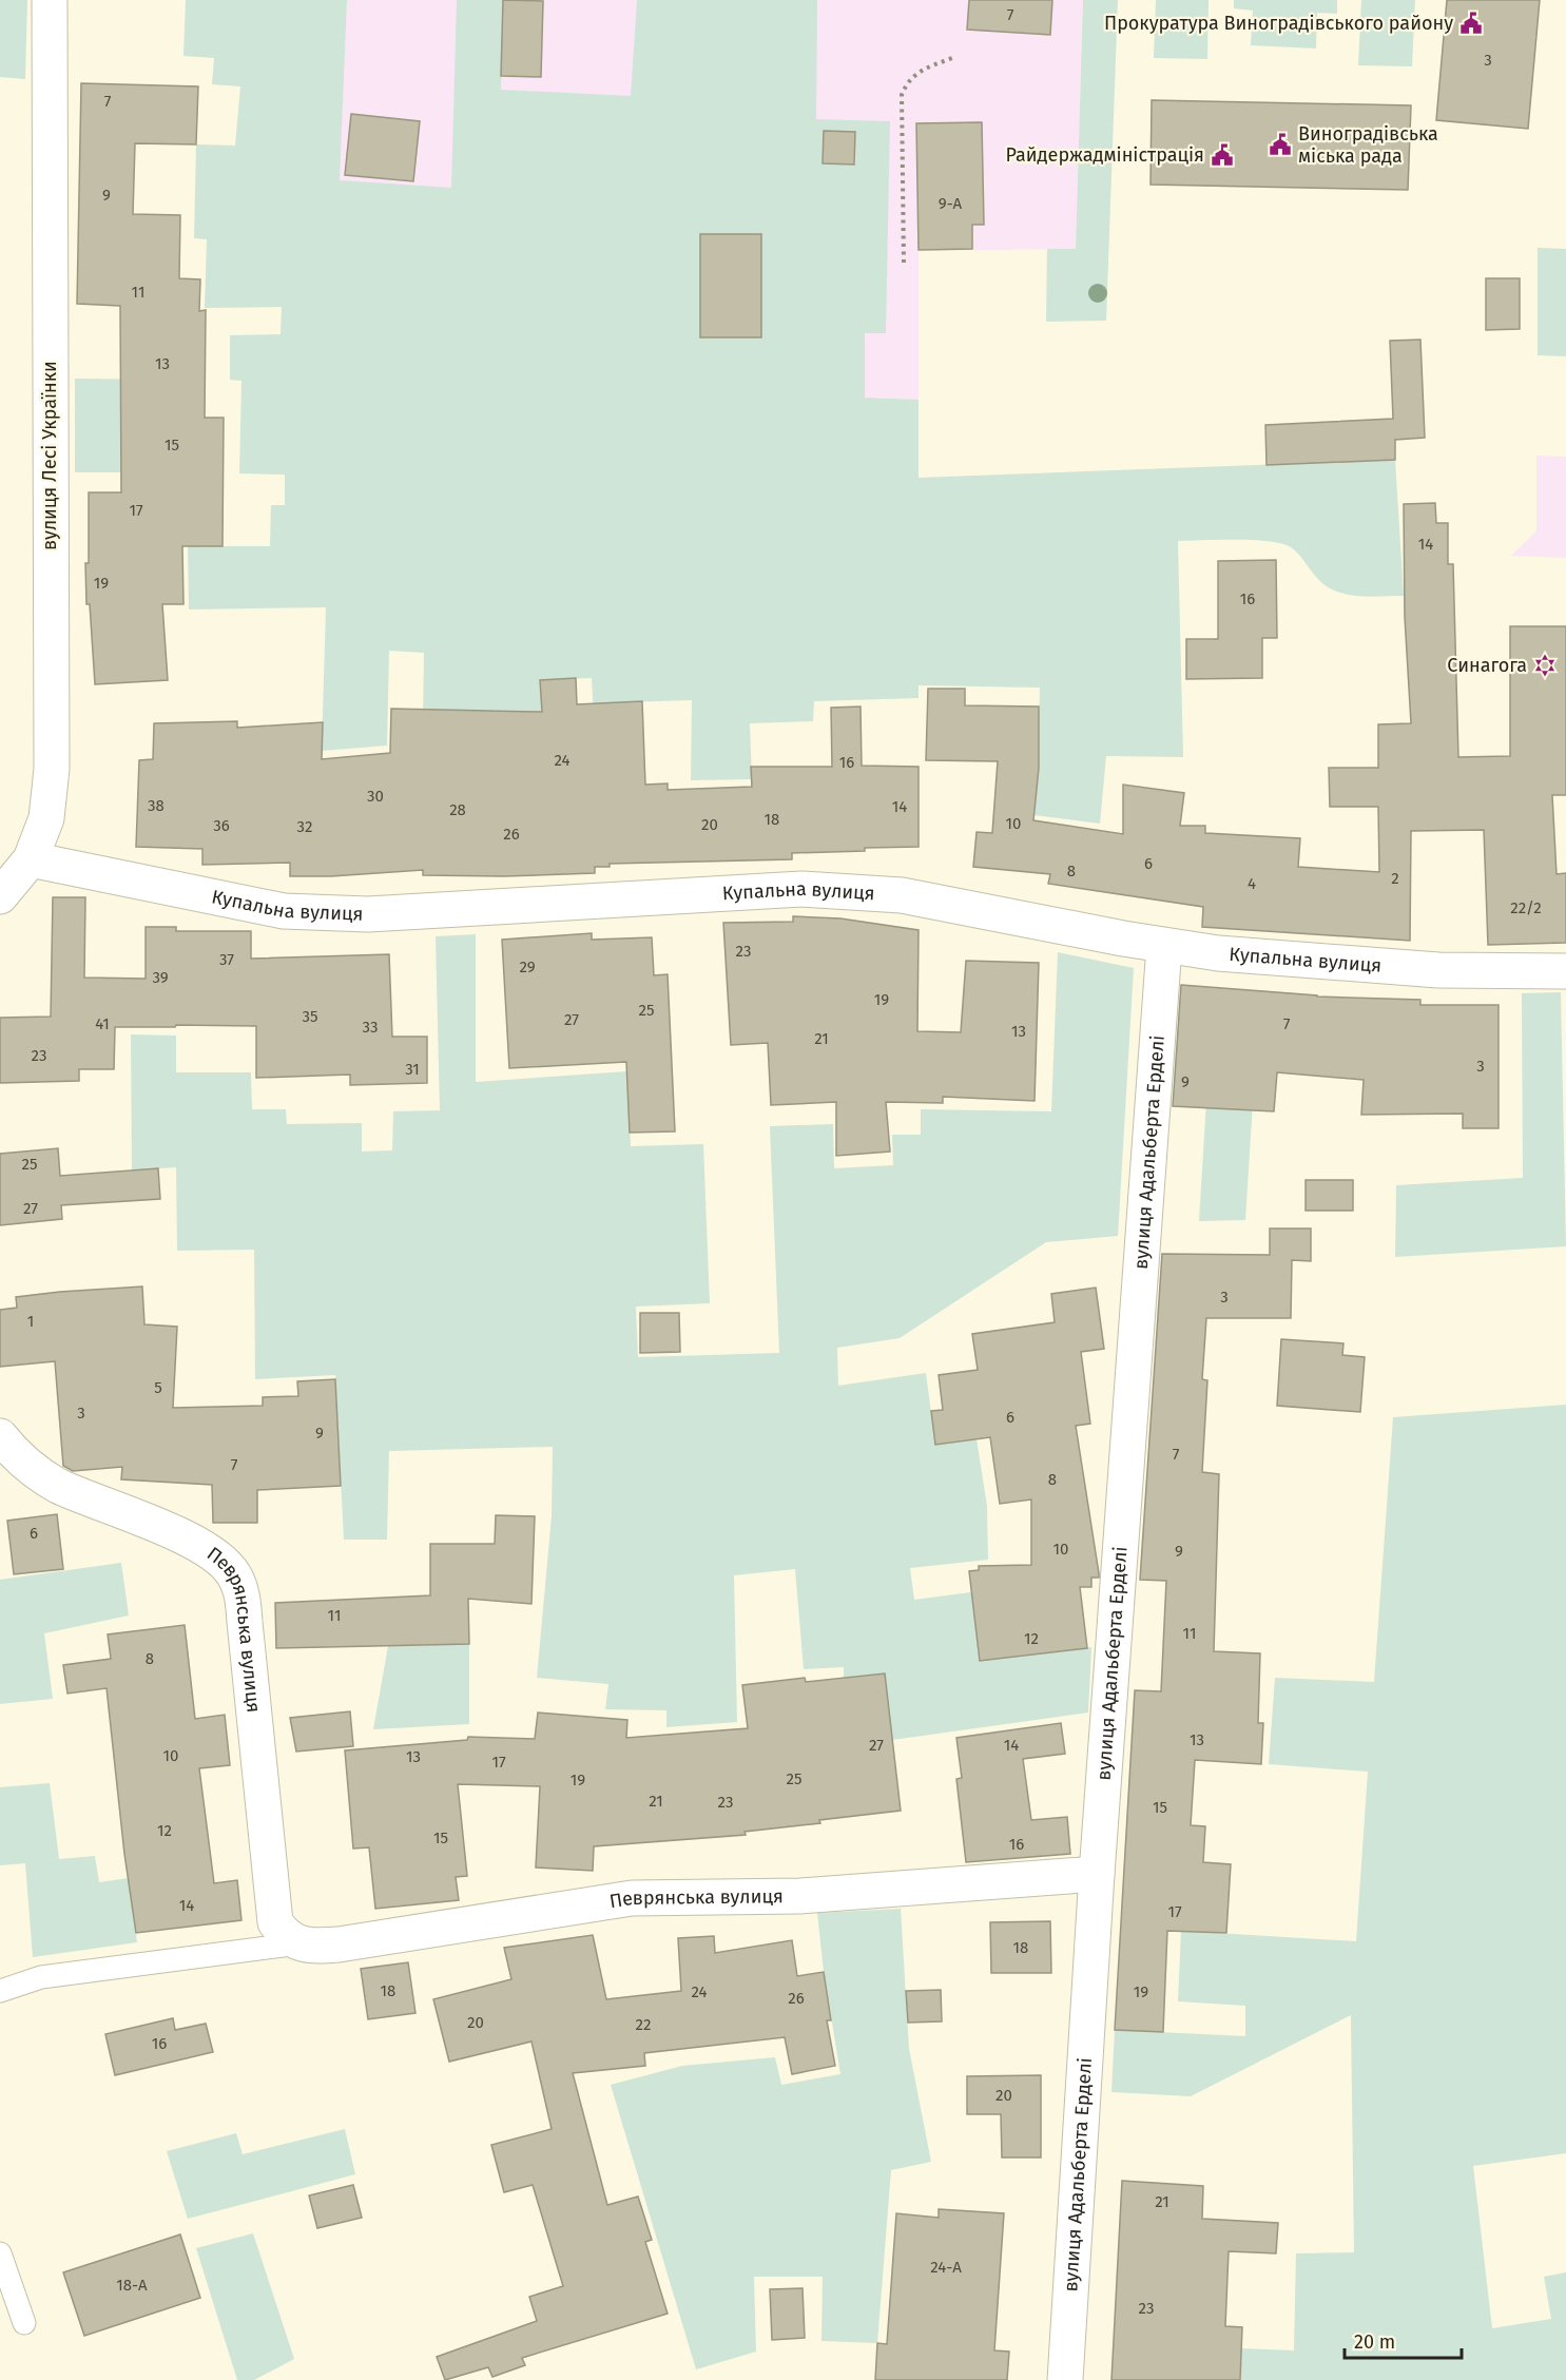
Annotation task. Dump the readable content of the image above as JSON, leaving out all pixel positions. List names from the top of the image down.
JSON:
{
  "streets": {
    "street": [
      "вулиця Лесі Українки",
      "Купальна вулиця",
      "вулиця Адальберта Ерделі",
      "Певрянська вулиця"
    ]
  },
  "crossings": [
    ["вулиця Лесі Українки", "Купальна вулиця"],
    ["Купальна вулиця", "вулиця Адальберта Ерделі"],
    ["вулиця Адальберта Ерделі", "Певрянська вулиця"]
  ],
  "places": {
    "public building": ["Прокуратура Виноградівського району", "Виноградівська міська рада", "Райдержадміністрація"],
    "synagogue": ["Синагога"]
  },
  "house_numbers": [
    "7",
    "3",
    "7",
    "9",
    "9-А",
    "11",
    "13",
    "15",
    "17",
    "14",
    "19",
    "16",
    "24",
    "16",
    "30",
    "38",
    "14",
    "28",
    "18",
    "10",
    "20",
    "36",
    "32",
    "26",
    "6",
    "8",
    "2",
    "4",
    "22/2",
    "23",
    "37",
    "29",
    "39",
    "19",
    "25",
    "35",
    "27",
    "41",
    "7",
    "33",
    "13",
    "21",
    "23",
    "3",
    "31",
    "9",
    "25",
    "27",
    "3",
    "1",
    "5",
    "3",
    "6",
    "9",
    "7",
    "7",
    "8",
    "6",
    "10",
    "9",
    "11",
    "11",
    "12",
    "8",
    "13",
    "27",
    "14",
    "10",
    "13",
    "17",
    "25",
    "19",
    "21",
    "23",
    "15",
    "12",
    "15",
    "16",
    "14",
    "17",
    "18",
    "18",
    "24",
    "19",
    "26",
    "20",
    "22",
    "16",
    "20",
    "21",
    "24-А",
    "18-А",
    "23"
  ],
  "scale_bar": "20 m"
}
